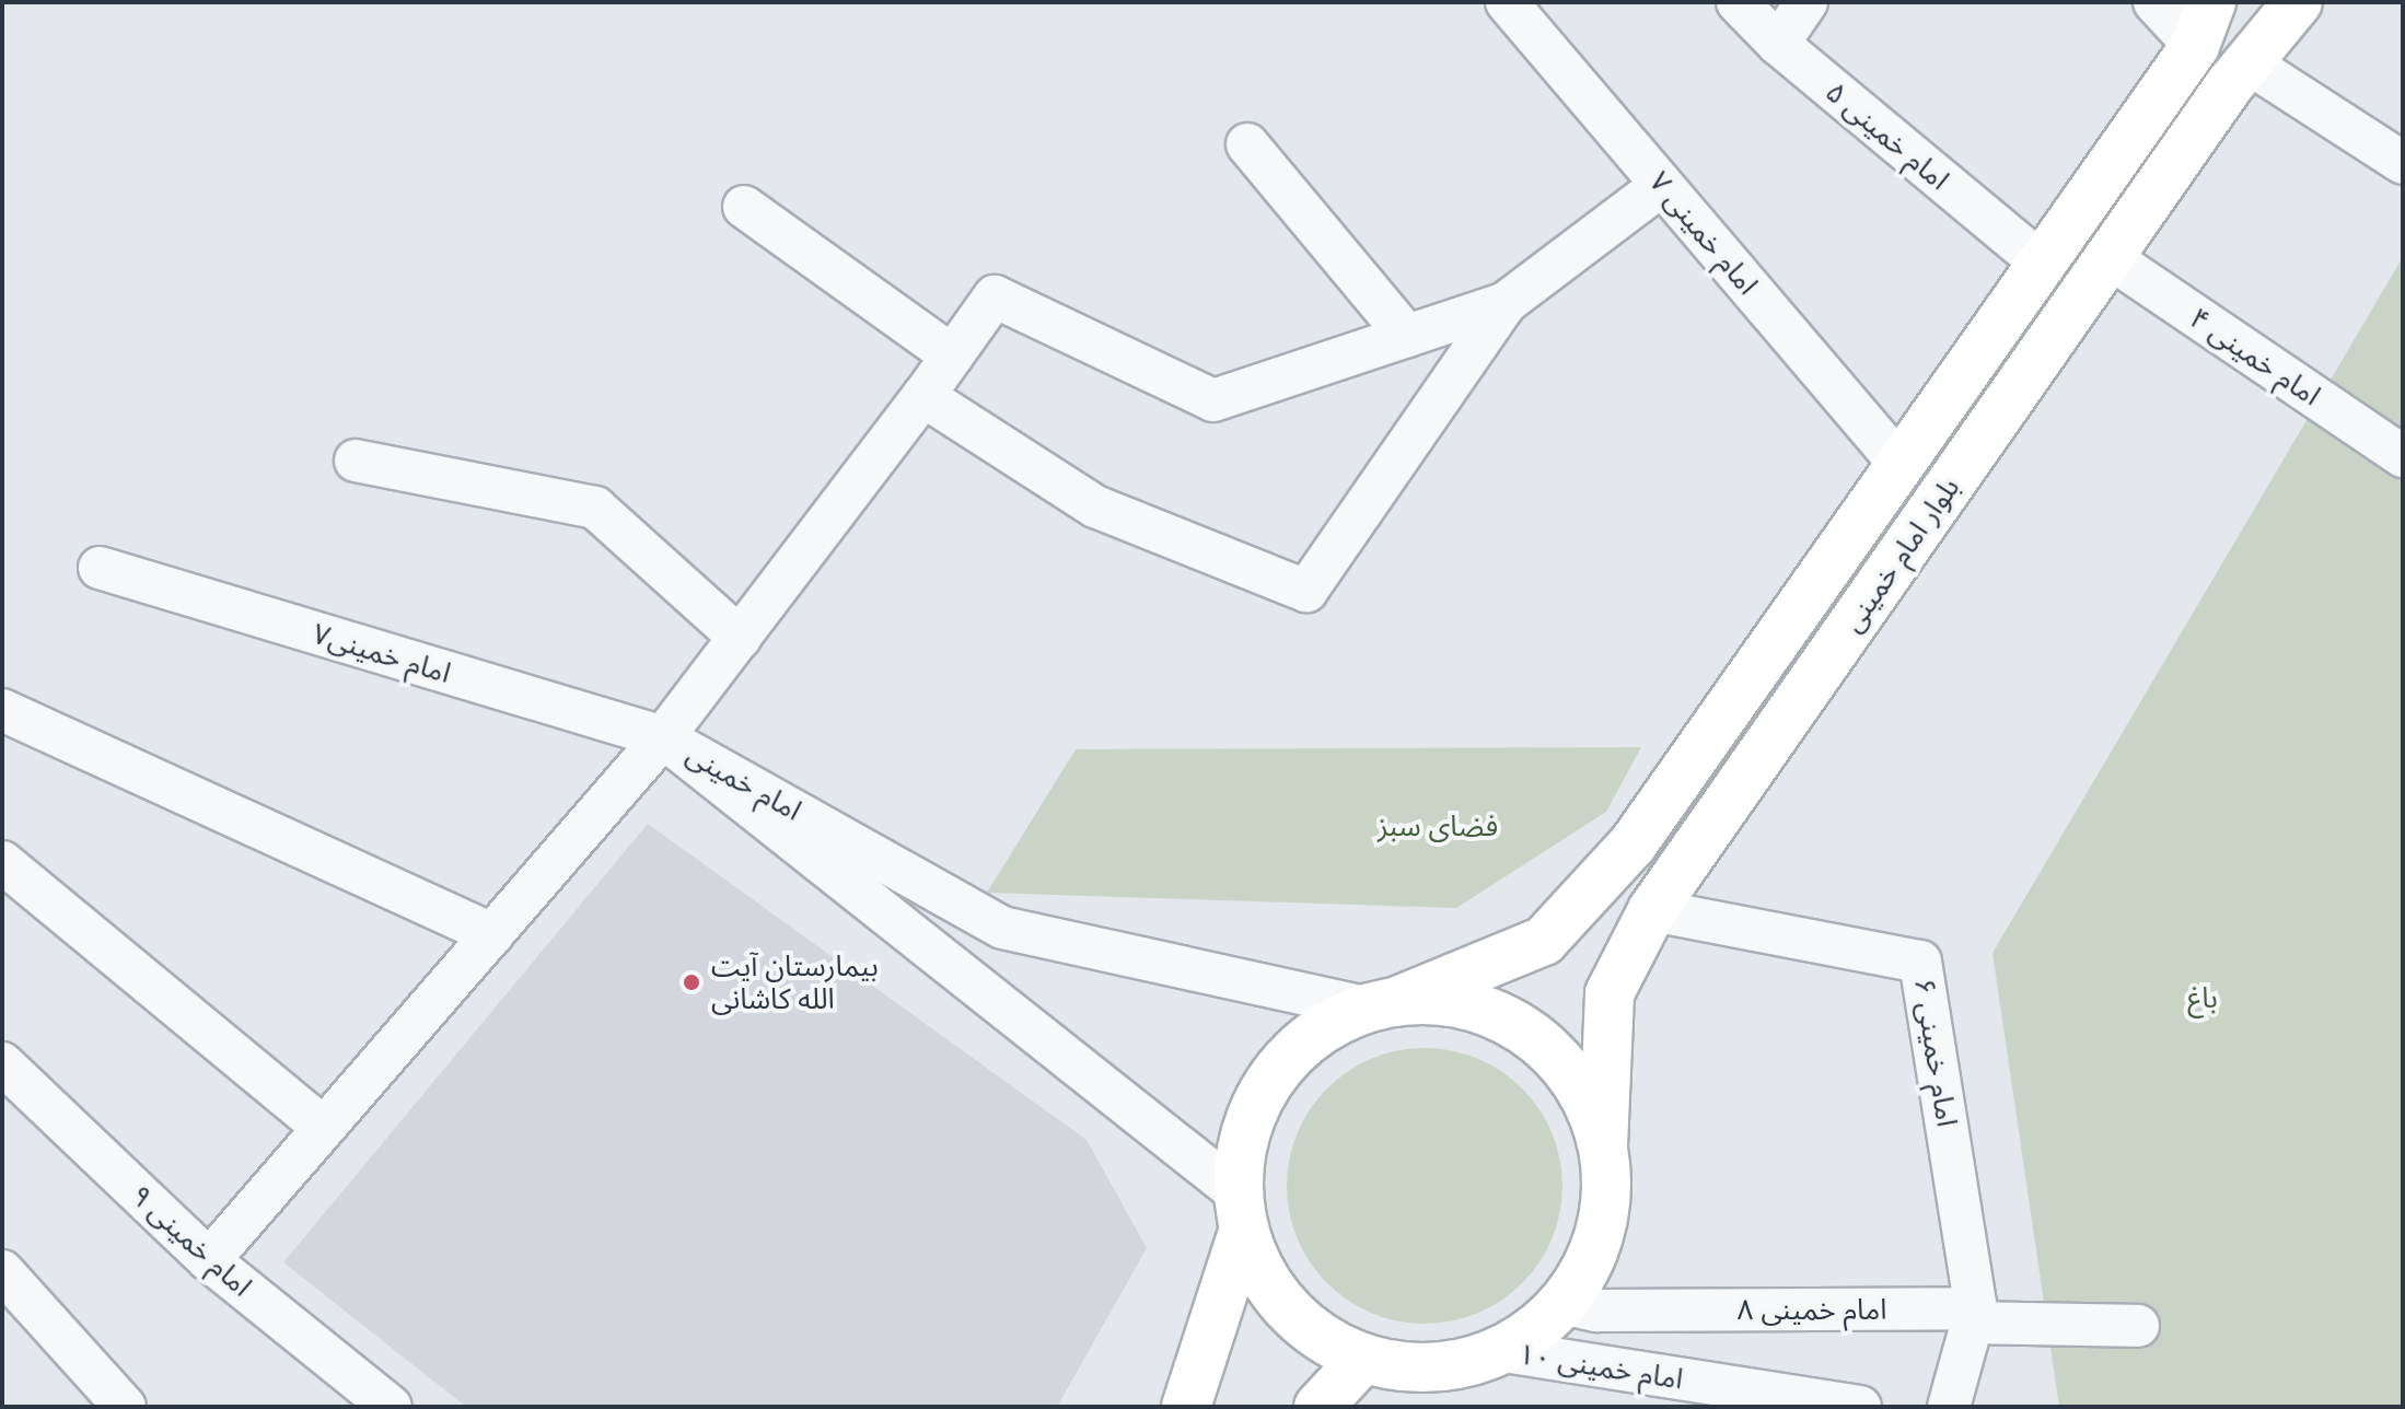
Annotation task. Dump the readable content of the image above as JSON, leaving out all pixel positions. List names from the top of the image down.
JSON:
{
  "streets": {
    "highway": ["بلوار امام خمینی"],
    "street": [
      "امام خمینی ۵",
      "امام خمینی ۷",
      "امام خمینی ۴",
      "امام خمینی۷",
      "امام خمینی",
      "امام خمینی ۶",
      "امام خمینی ۹",
      "امام خمینی ۸",
      "امام خمینی ۱۰"
    ]
  },
  "crossings": [
    ["امام خمینی ۵", "بلوار امام خمینی"],
    ["امام خمینی ۷", "بلوار امام خمینی"],
    ["امام خمینی ۴", "بلوار امام خمینی"],
    ["بلوار امام خمینی", "امام خمینی"],
    ["بلوار امام خمینی", "امام خمینی ۶"],
    ["امام خمینی۷", "امام خمینی"],
    ["امام خمینی ۶", "امام خمینی ۸"]
  ],
  "parks": ["فضای سبز", "باغ"],
  "places": ["بیمارستان آیت الله کاشانی"]
}
